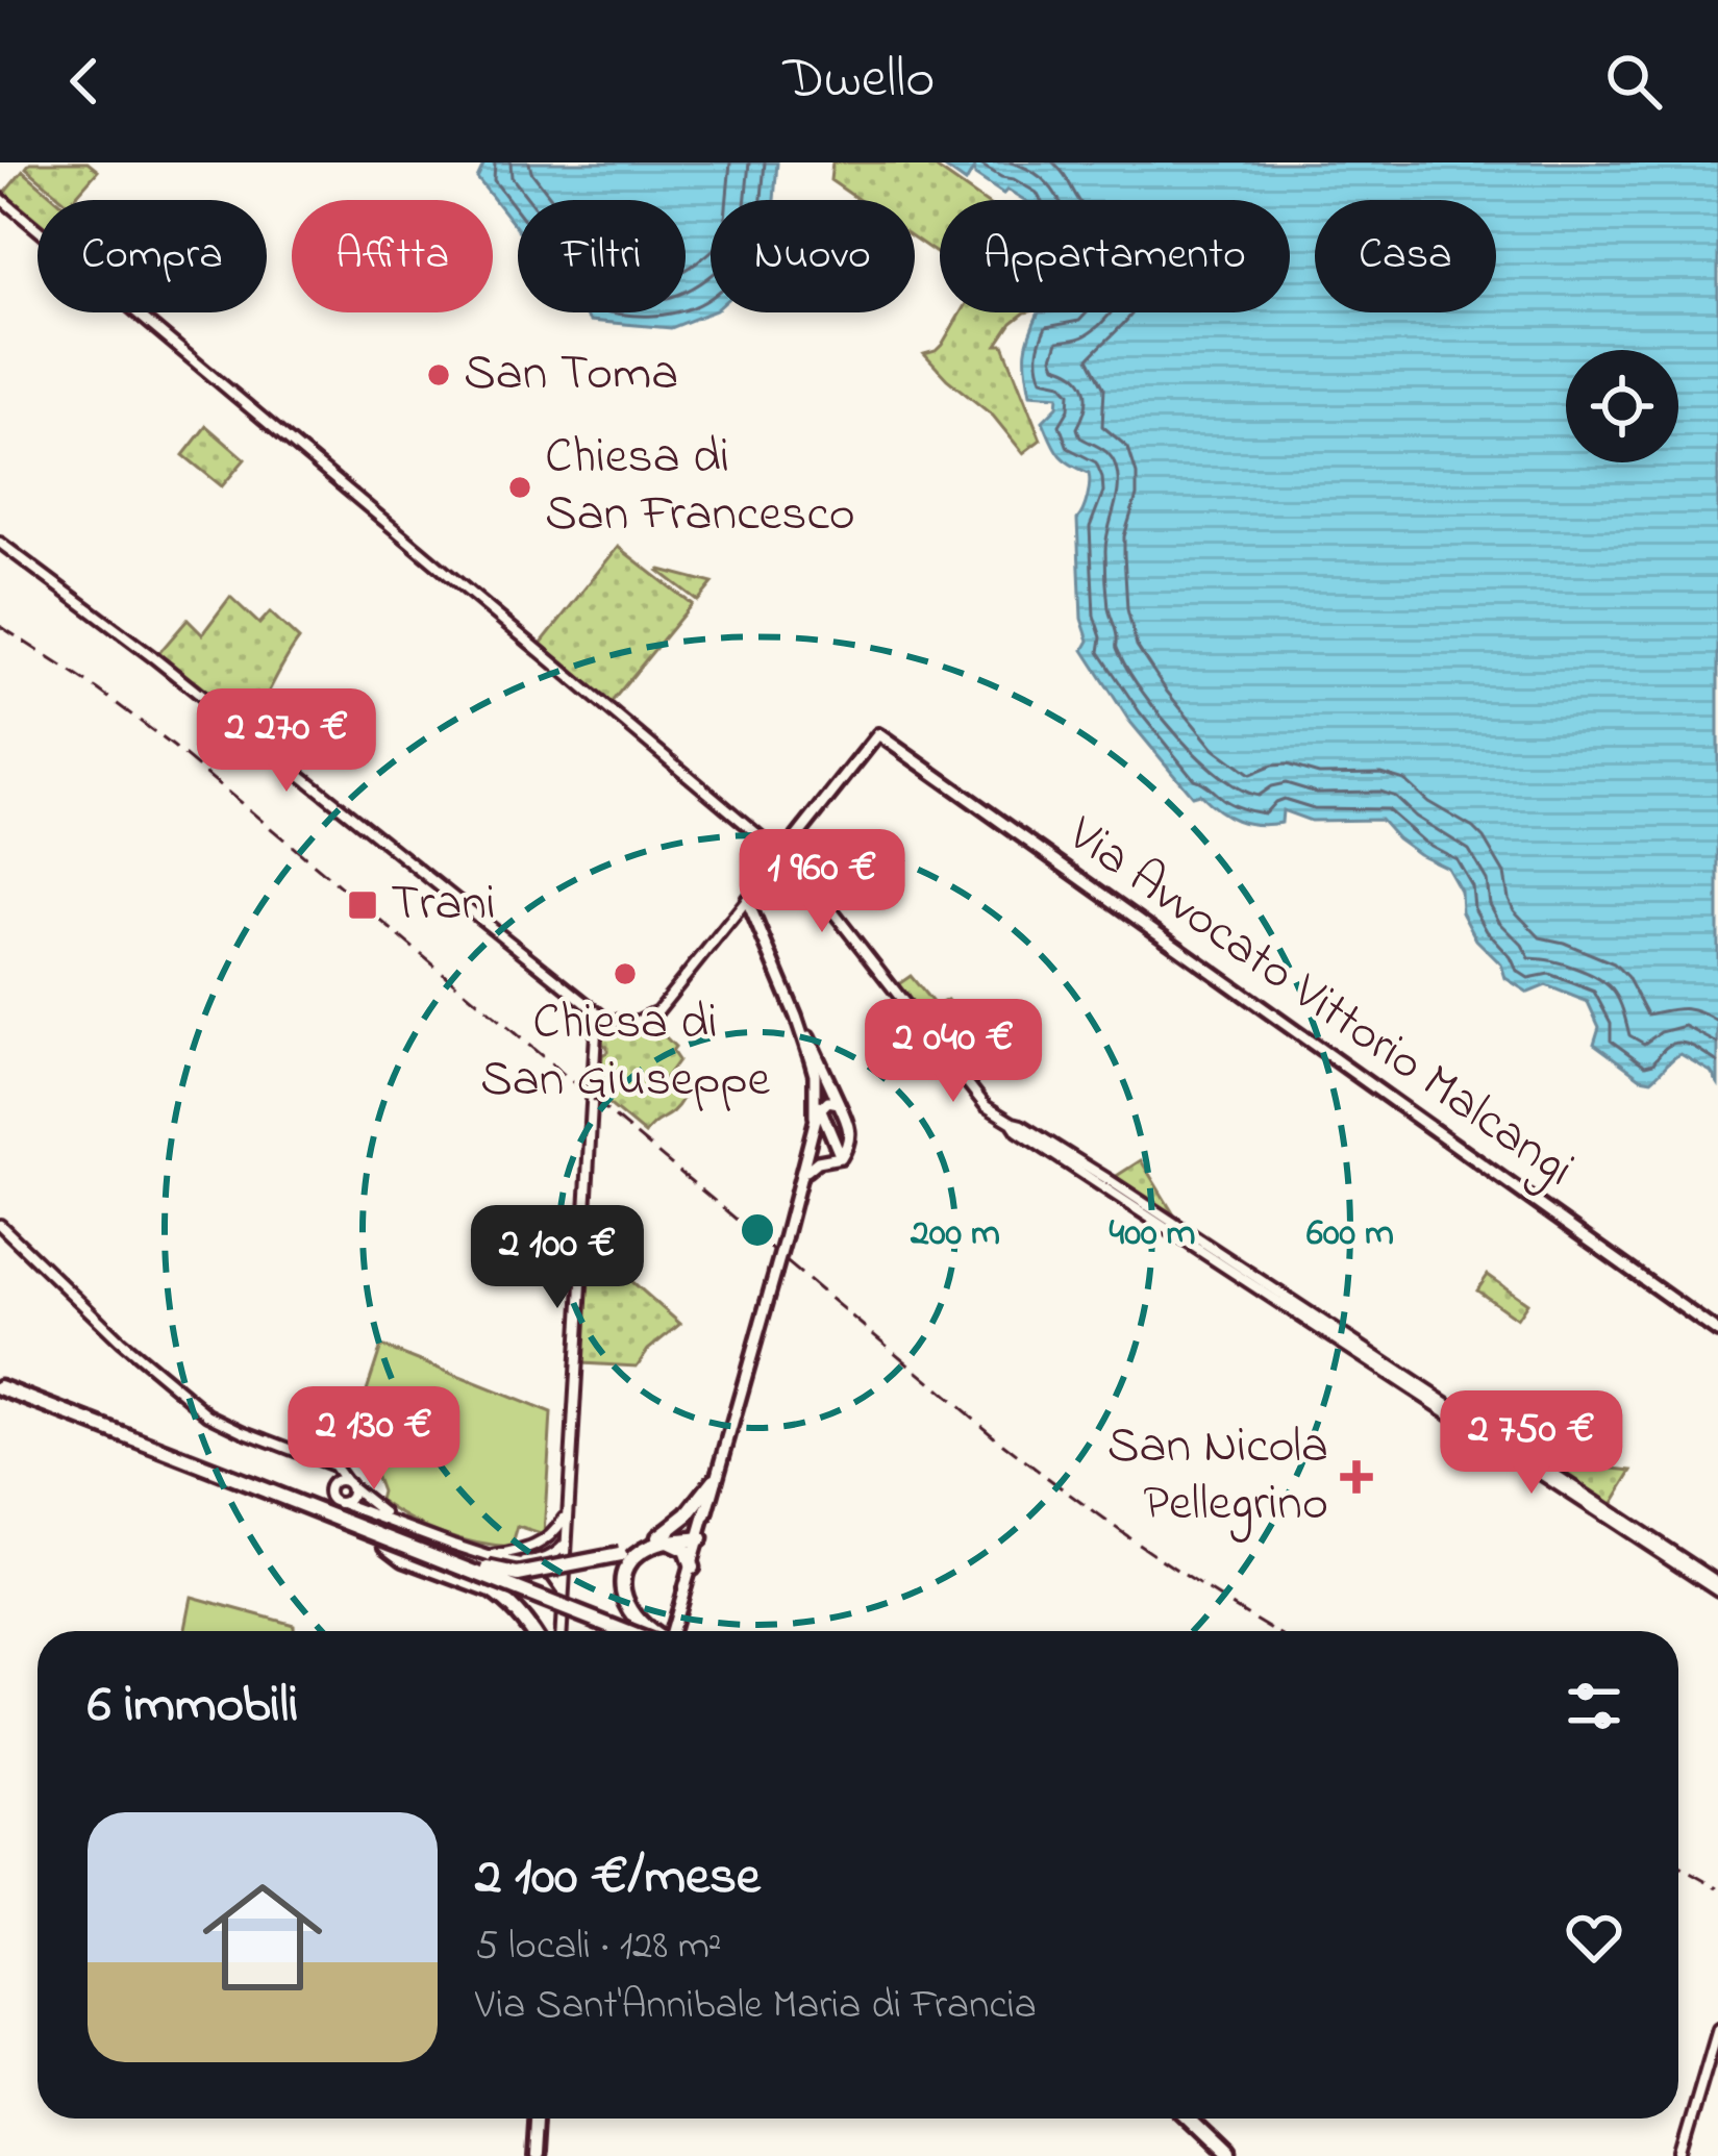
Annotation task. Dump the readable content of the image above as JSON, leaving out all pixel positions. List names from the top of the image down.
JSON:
{
  "streets": {
    "main road": ["Via Avvocato Vittorio Malcangi"]
  },
  "places": {
    "other": ["San Toma", "Chiesa di San Francesco", "Chiesa di San Giuseppe"],
    "transit": ["Trani"],
    "health": ["San Nicola Pellegrino"]
  },
  "page": {
    "header": "Dwello",
    "chip": [
      "Compra",
      "Affitta",
      "Filtri",
      "Nuovo",
      "Appartamento",
      "Casa"
    ],
    "price": [
      "2 270 €",
      "1 960 €",
      "2 040 €",
      "2 100 €",
      "2 130 €",
      "2 750 €"
    ],
    "heading": "6 immobili",
    "list": [
      {
        "name": "2 100 €/mese",
        "note": "5 locali · 128 m² · Via Sant'Annibale Maria di Francia"
      }
    ]
  },
  "rings": ["200 m", "400 m", "600 m"]
}
